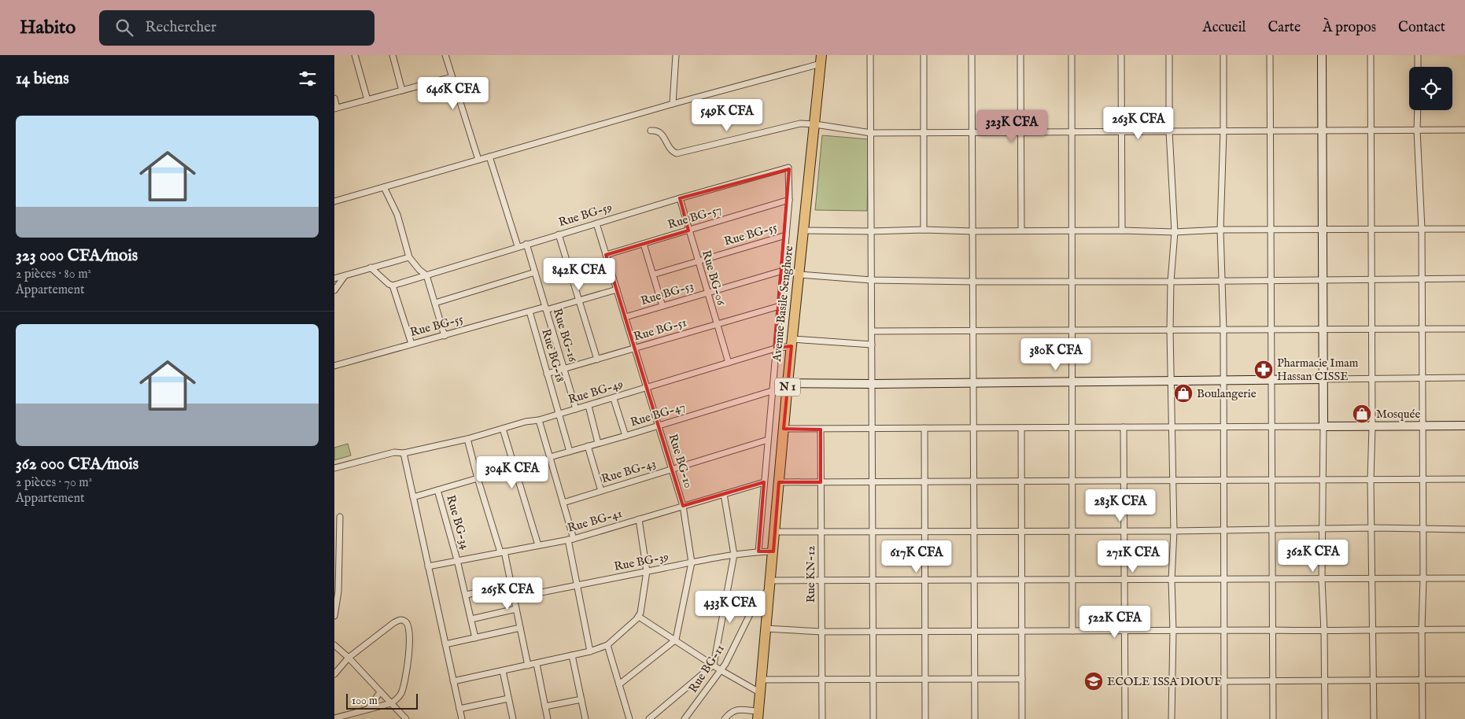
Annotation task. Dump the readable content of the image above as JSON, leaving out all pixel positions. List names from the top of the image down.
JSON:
{
  "streets": {
    "highway": ["Avenue Basile Senghore", "N 1"],
    "street": [
      "Rue BG-59",
      "Rue BG-57",
      "Rue BG-55",
      "Rue BG-06",
      "Rue BG-53",
      "Rue BG-51",
      "Rue BG-16",
      "Rue BG-18",
      "Rue BG-49",
      "Rue BG-47",
      "Rue BG-10",
      "Rue BG-43",
      "Rue BG-41",
      "Rue BG-34",
      "Rue BG-39",
      "Rue KN-12",
      "Rue BG-11"
    ]
  },
  "crossings": [
    ["Rue BG-59", "Rue BG-57"],
    ["Rue BG-59", "Rue BG-06"],
    ["Rue BG-59", "Rue BG-16"],
    ["Rue BG-59", "Rue BG-10"],
    ["Rue BG-57", "Rue BG-06"],
    ["Rue BG-57", "Rue BG-10"],
    ["Rue BG-55", "Rue BG-06"],
    ["Rue BG-55", "Rue BG-16"],
    ["Rue BG-55", "Rue BG-18"],
    ["Rue BG-55", "Rue BG-10"],
    ["Rue BG-06", "Rue BG-53"],
    ["Rue BG-06", "Rue BG-51"],
    ["Rue BG-06", "Rue BG-49"],
    ["Rue BG-53", "Rue BG-10"],
    ["Avenue Basile Senghore", "Rue BG-49"],
    ["Avenue Basile Senghore", "Rue BG-39"],
    ["Avenue Basile Senghore", "Rue BG-11"],
    ["Rue BG-51", "Rue BG-16"],
    ["Rue BG-51", "Rue BG-18"],
    ["Rue BG-51", "Rue BG-10"],
    ["Rue BG-16", "Rue BG-49"],
    ["Rue BG-18", "Rue BG-49"],
    ["Rue BG-18", "Rue BG-47"],
    ["Rue BG-49", "Rue BG-10"],
    ["Rue BG-47", "Rue BG-10"],
    ["Rue BG-10", "Rue BG-43"],
    ["Rue BG-10", "Rue BG-41"],
    ["Rue BG-10", "Rue BG-39"],
    ["Rue BG-41", "Rue BG-34"]
  ],
  "places": {
    "pharmacy": ["Pharmacie Imam Hassan CISSE"],
    "shop": ["Boulangerie", "Mosquée"],
    "school or university": ["ECOLE ISSA DIOUF"]
  },
  "scale_bar": "100 m",
  "page": {
    "header": "Habito",
    "search": "Rechercher",
    "nav": [
      "Accueil",
      "Carte",
      "À propos",
      "Contact"
    ],
    "heading": "14 biens",
    "price": [
      "646K CFA",
      "549K CFA",
      "263K CFA",
      "323K CFA",
      "842K CFA",
      "380K CFA",
      "304K CFA",
      "283K CFA",
      "362K CFA",
      "617K CFA",
      "271K CFA",
      "265K CFA",
      "433K CFA",
      "522K CFA"
    ],
    "list": [
      {
        "name": "323 000 CFA/mois",
        "note": "2 pièces · 80 m² · Appartement"
      },
      {
        "name": "362 000 CFA/mois",
        "note": "2 pièces · 70 m² · Appartement"
      }
    ],
    "scale": "100 m"
  }
}
